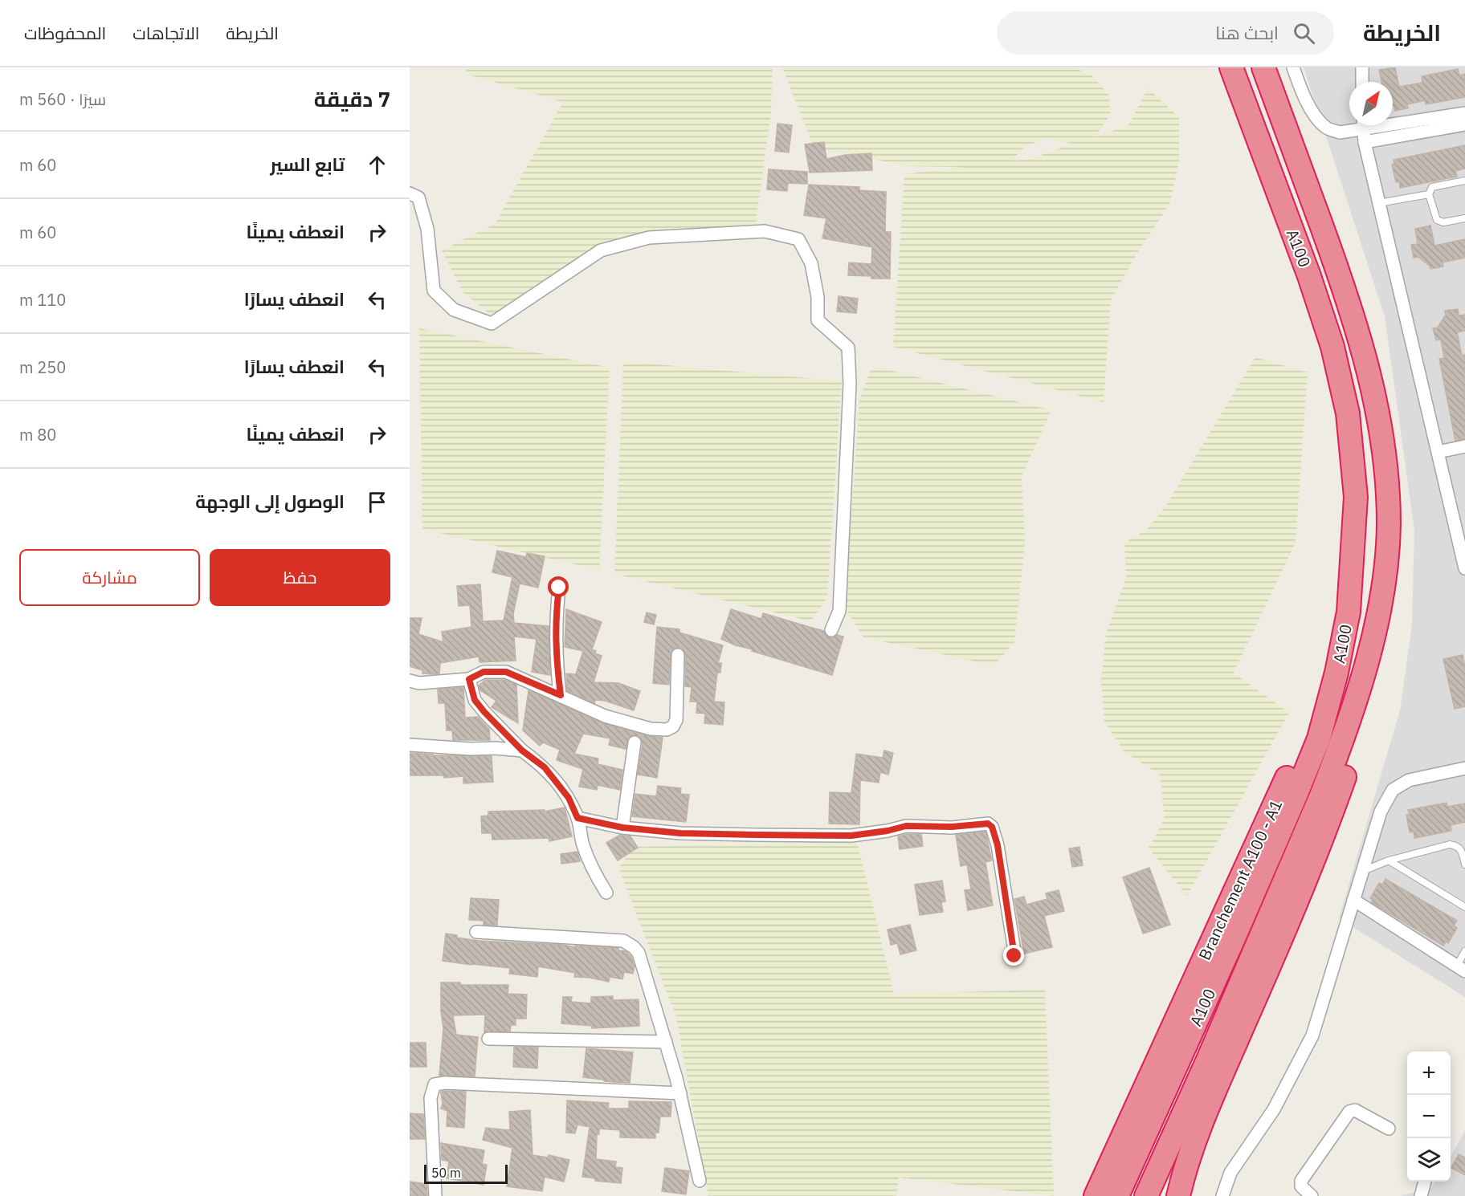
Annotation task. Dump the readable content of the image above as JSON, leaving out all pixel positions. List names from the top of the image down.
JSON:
{
  "streets": {
    "highway": ["A100", "Branchement A100 - A1"]
  },
  "crossings": [
    ["A100", "Branchement A100 - A1"]
  ],
  "scale_bar": "50 m",
  "north": "top right",
  "page": {
    "header": "الخريطة",
    "search": "ابحث هنا",
    "nav": ["الخريطة", "الاتجاهات", "المحفوظات"],
    "heading": ["7 دقيقة", "سيرًا · 560 m"],
    "list": [
      ["تابع السير", "60 m"],
      ["انعطف يمينًا", "60 m"],
      ["انعطف يسارًا", "110 m"],
      ["انعطف يسارًا", "250 m"],
      ["انعطف يمينًا", "80 m"],
      "الوصول إلى الوجهة"
    ],
    "buttons": ["حفظ", "مشاركة"],
    "map_buttons": ["+", "−"],
    "scale": "50 m"
  }
}
